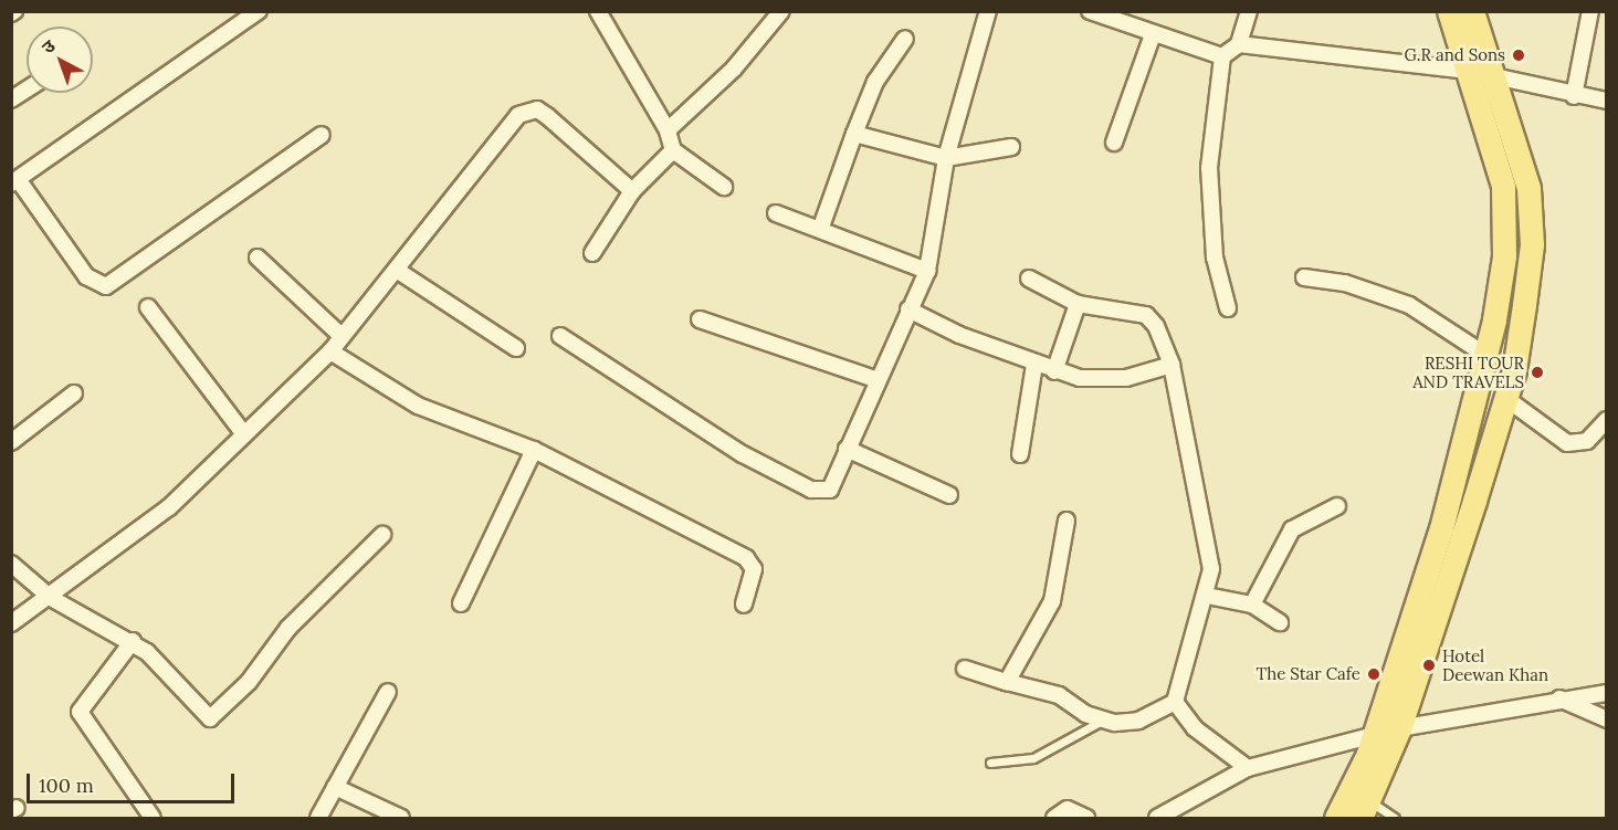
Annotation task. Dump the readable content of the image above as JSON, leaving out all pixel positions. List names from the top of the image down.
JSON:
{
  "places": [
    "G.R and Sons",
    "RESHI TOUR AND TRAVELS",
    "Hotel Deewan Khan",
    "The Star Cafe"
  ],
  "scale_bar": "100 m",
  "north": "top left"
}
